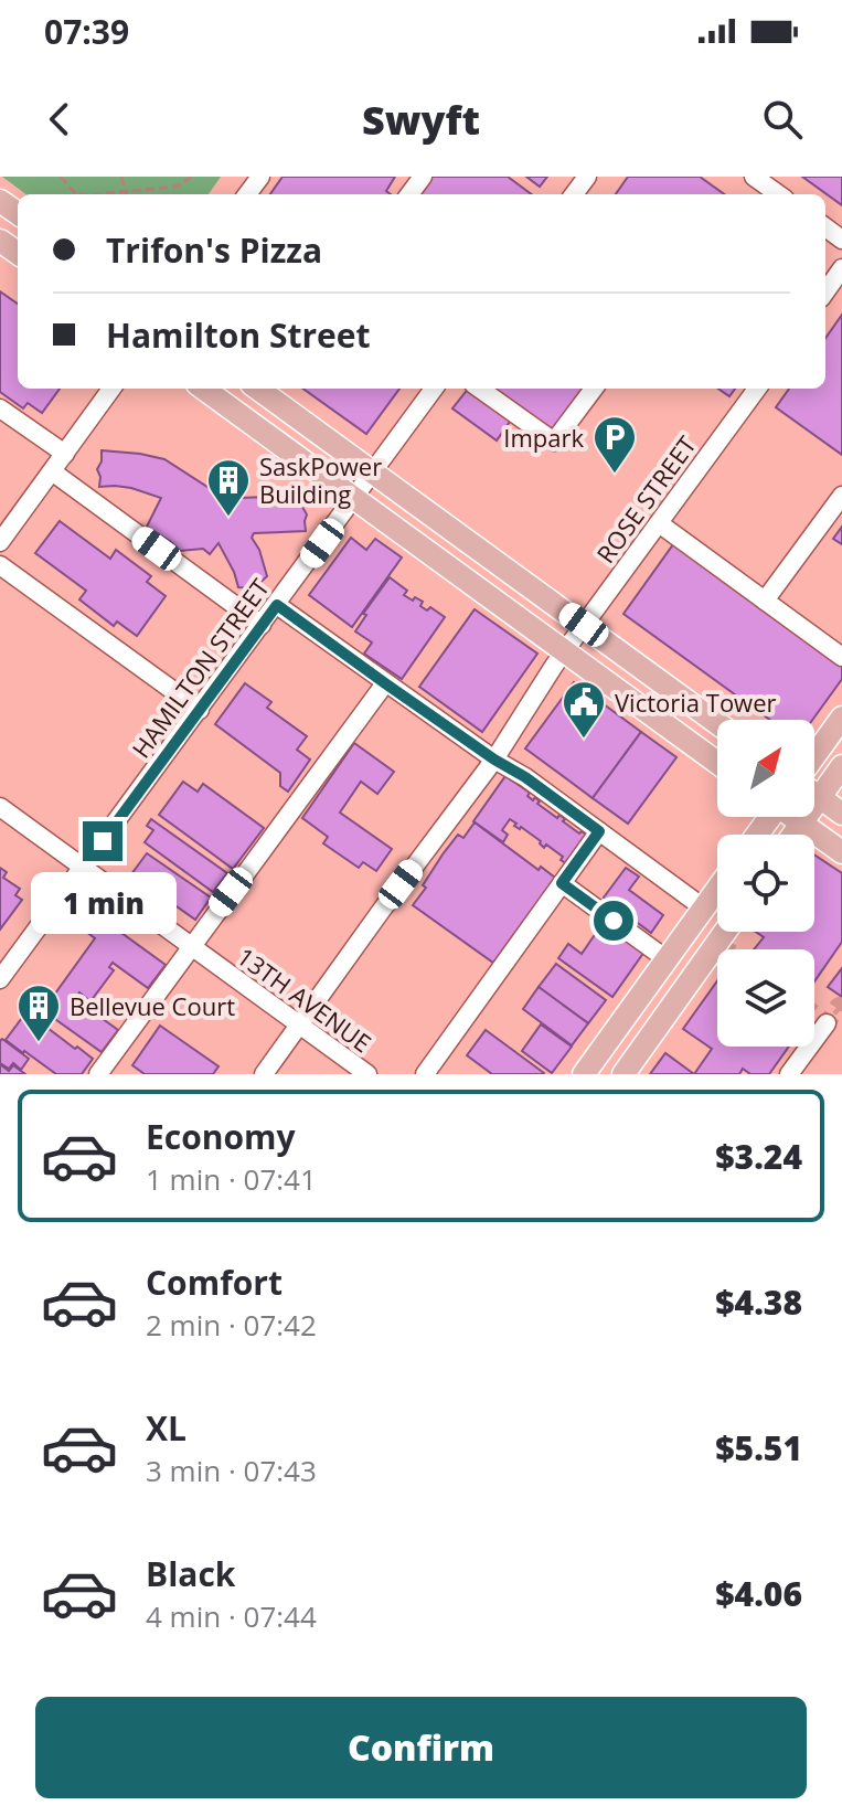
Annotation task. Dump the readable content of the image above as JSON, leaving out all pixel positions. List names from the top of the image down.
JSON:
{
  "streets": {
    "street": ["ROSE STREET", "HAMILTON STREET", "13TH AVENUE"]
  },
  "crossings": [
    ["ROSE STREET", "13TH AVENUE"],
    ["HAMILTON STREET", "13TH AVENUE"]
  ],
  "places": {
    "parking": ["Impark"],
    "building": ["SaskPower Building", "Bellevue Court"],
    "public building": ["Victoria Tower"]
  },
  "north": "top right",
  "page": {
    "status": "07:39",
    "header": "Swyft",
    "banner": ["Trifon's Pizza", "Hamilton Street"],
    "bubble": "1 min",
    "list": [
      {
        "name": "Economy",
        "note": "1 min · 07:41",
        "value": "$3.24"
      },
      {
        "name": "Comfort",
        "note": "2 min · 07:42",
        "value": "$4.38"
      },
      {
        "name": "XL",
        "note": "3 min · 07:43",
        "value": "$5.51"
      },
      {
        "name": "Black",
        "note": "4 min · 07:44",
        "value": "$4.06"
      }
    ],
    "buttons": "Confirm"
  }
}
